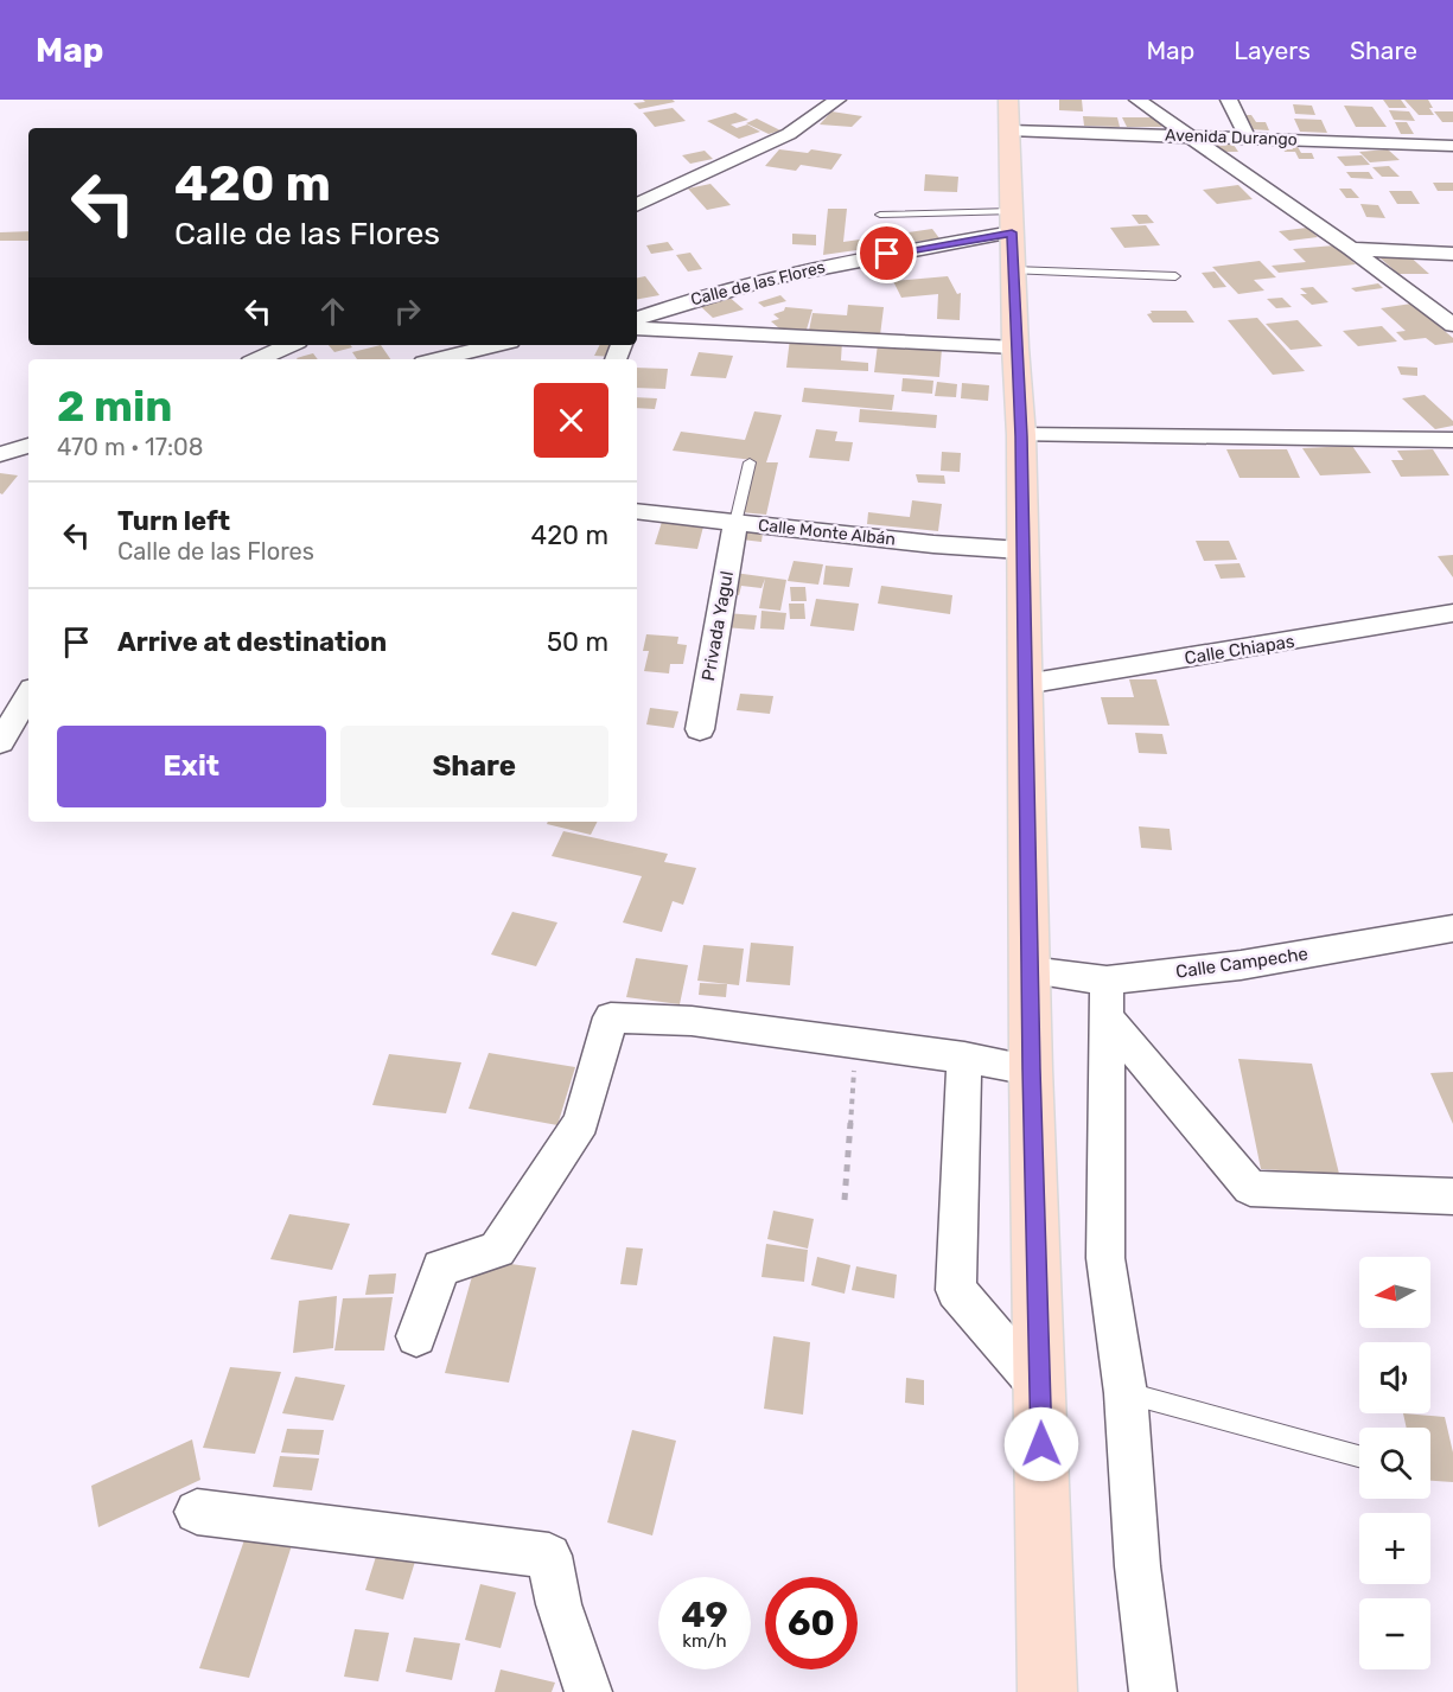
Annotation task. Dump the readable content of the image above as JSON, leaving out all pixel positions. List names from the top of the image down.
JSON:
{
  "streets": {
    "street": [
      "Avenida Durango",
      "Calle de las Flores",
      "Calle Monte Albán",
      "Privada Yagul",
      "Calle Chiapas",
      "Calle Campeche"
    ]
  },
  "crossings": [
    ["Calle Monte Albán", "Privada Yagul"]
  ],
  "north": "left",
  "page": {
    "header": "Map",
    "nav": ["Map", "Layers", "Share"],
    "turn": ["420 m", "Calle de las Flores"],
    "heading": ["2 min", "470 m · 17:08"],
    "list": [
      {
        "name": "Turn left",
        "note": "Calle de las Flores",
        "value": "420 m"
      },
      {
        "name": "Arrive at destination",
        "value": "50 m"
      }
    ],
    "buttons": ["Exit", "Share"],
    "map_buttons": ["+", "−"],
    "speed": "49 km/h",
    "limit": "60"
  }
}
